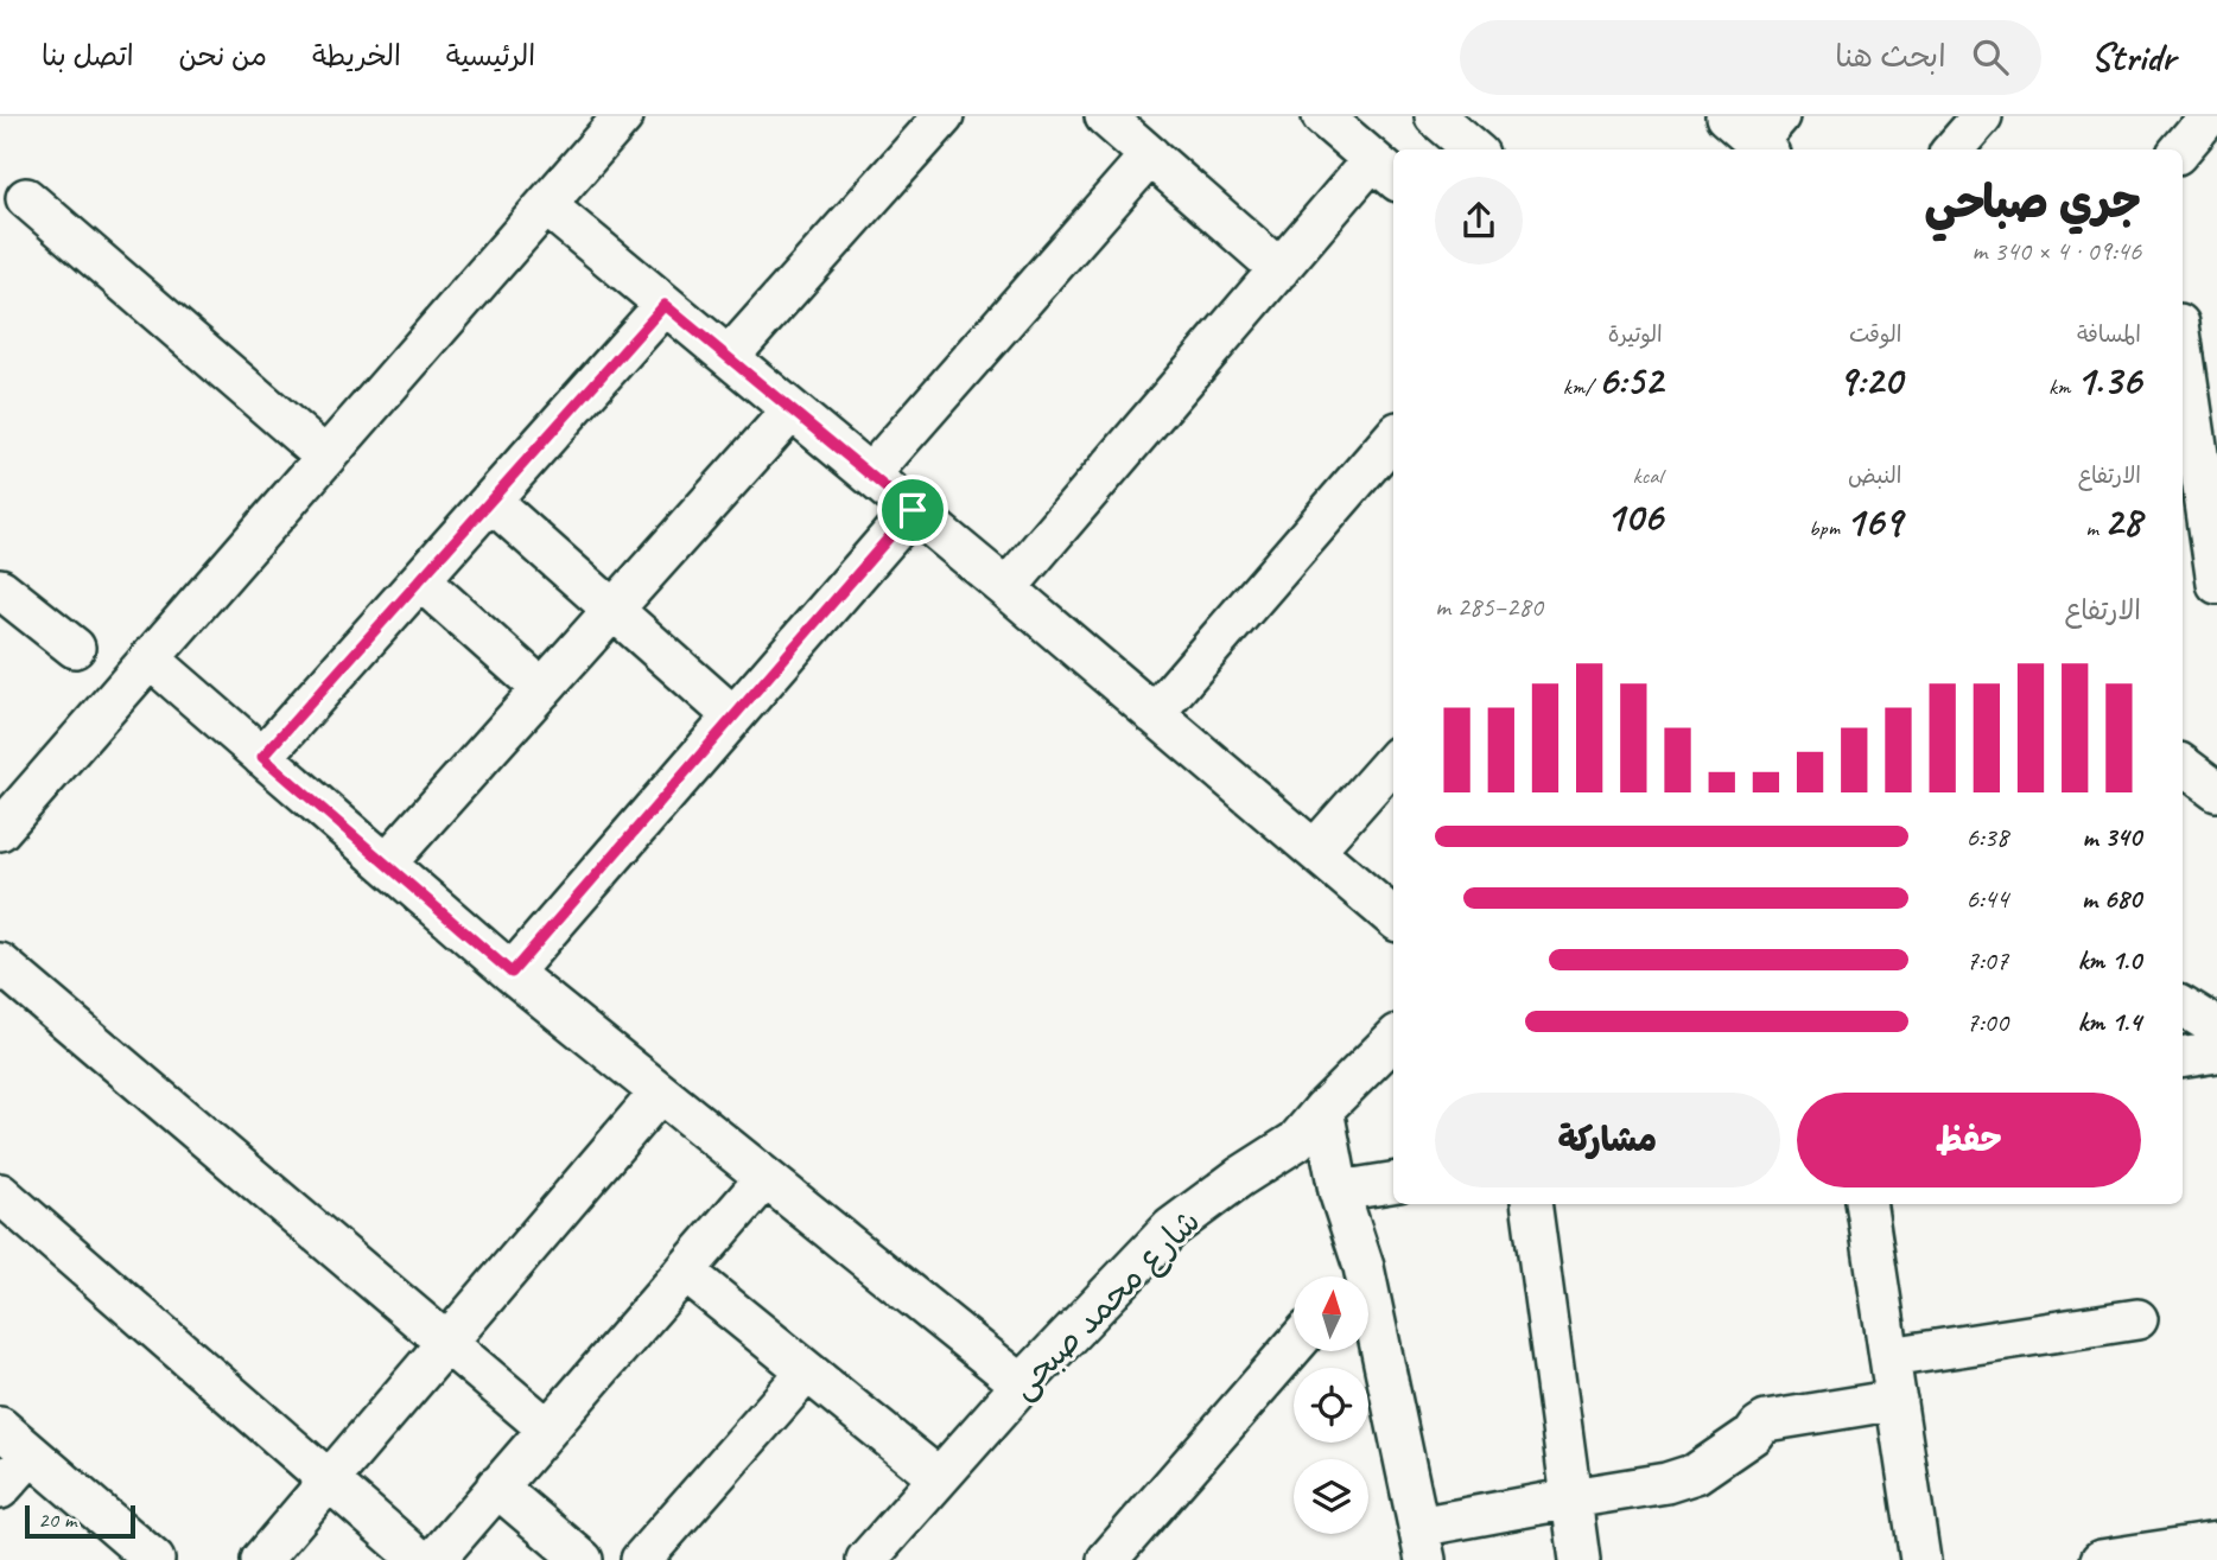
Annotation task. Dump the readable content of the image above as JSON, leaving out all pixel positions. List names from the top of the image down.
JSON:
{
  "streets": {
    "street": ["شارع محمد صبحى"]
  },
  "scale_bar": "20 m",
  "north": "top",
  "page": {
    "header": "Stridr",
    "search": "ابحث هنا",
    "nav": [
      "الرئيسية",
      "الخريطة",
      "من نحن",
      "اتصل بنا"
    ],
    "heading": ["جري صباحي", "09:46 · 4 × 340 m"],
    "stats": [
      ["المسافة", "1.36 km"],
      ["الوقت", "9:20"],
      ["الوتيرة", "6:52 /km"],
      ["الارتفاع", "28 m"],
      ["النبض", "169 bpm"],
      ["kcal", "106"]
    ],
    "chart": ["الارتفاع", "280–285 m"],
    "list": [
      {
        "name": "340 m",
        "note": "6:38"
      },
      {
        "name": "680 m",
        "note": "6:44"
      },
      {
        "name": "1.0 km",
        "note": "7:07"
      },
      {
        "name": "1.4 km",
        "note": "7:00"
      }
    ],
    "buttons": ["حفظ", "مشاركة"],
    "scale": "20 m"
  }
}
